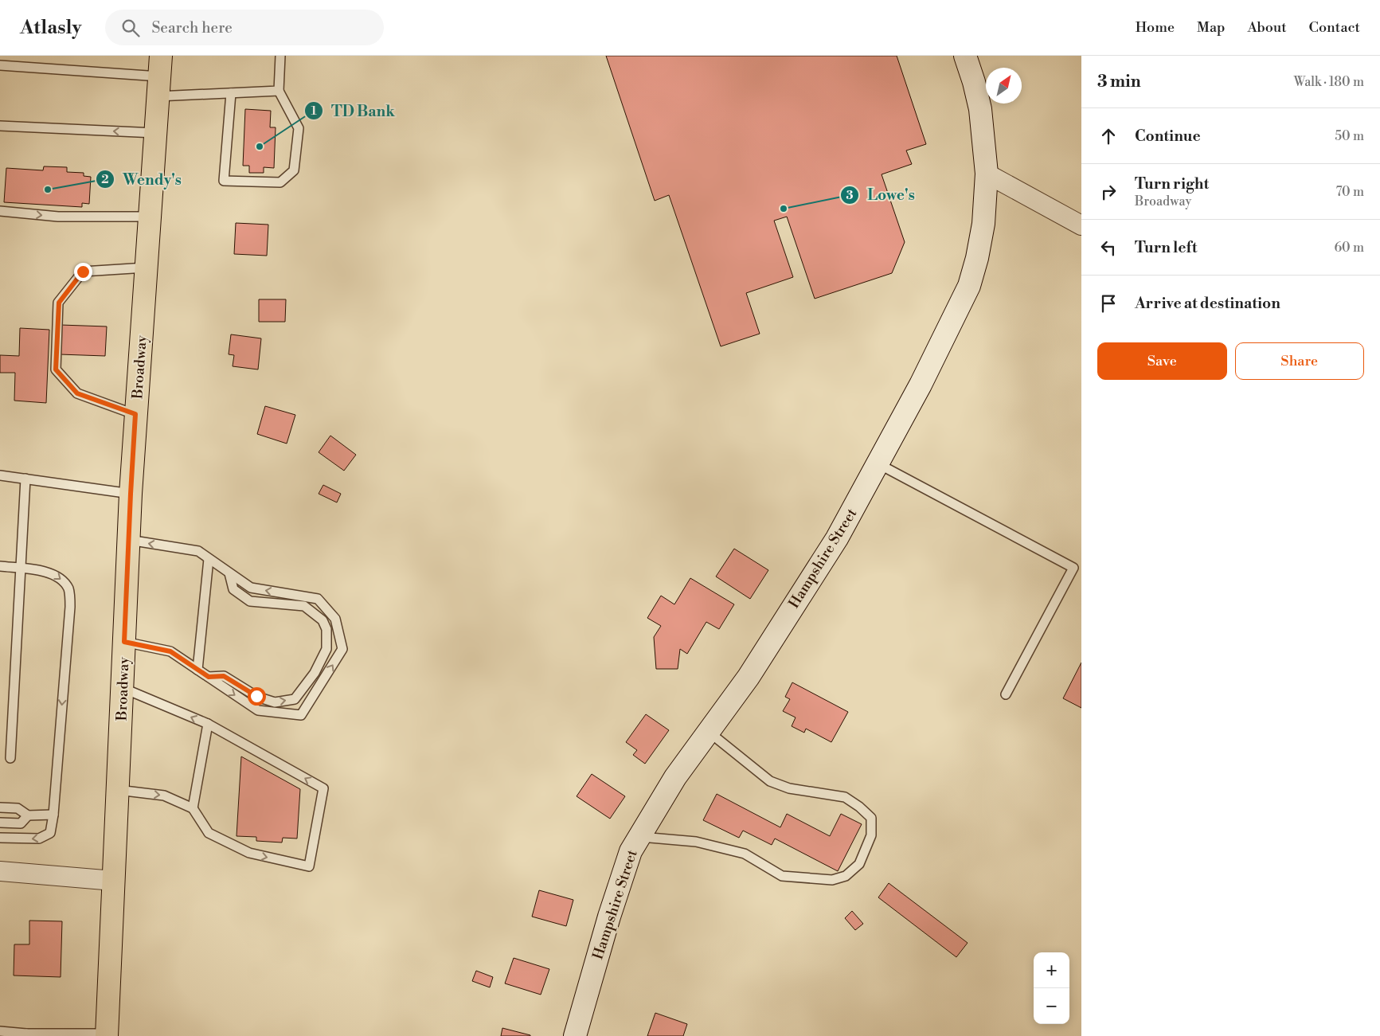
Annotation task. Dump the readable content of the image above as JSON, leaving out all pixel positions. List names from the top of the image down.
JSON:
{
  "streets": {
    "main road": ["Broadway"],
    "street": ["Hampshire Street"]
  },
  "places": ["TD Bank", "Wendy's", "Lowe's"],
  "north": "top right",
  "page": {
    "header": "Atlasly",
    "search": "Search here",
    "nav": [
      "Home",
      "Map",
      "About",
      "Contact"
    ],
    "heading": ["3 min", "Walk · 180 m"],
    "list": [
      ["Continue", "50 m"],
      ["Turn right", "Broadway", "70 m"],
      ["Turn left", "60 m"],
      "Arrive at destination"
    ],
    "buttons": ["Save", "Share"],
    "map_buttons": ["+", "−"]
  }
}
